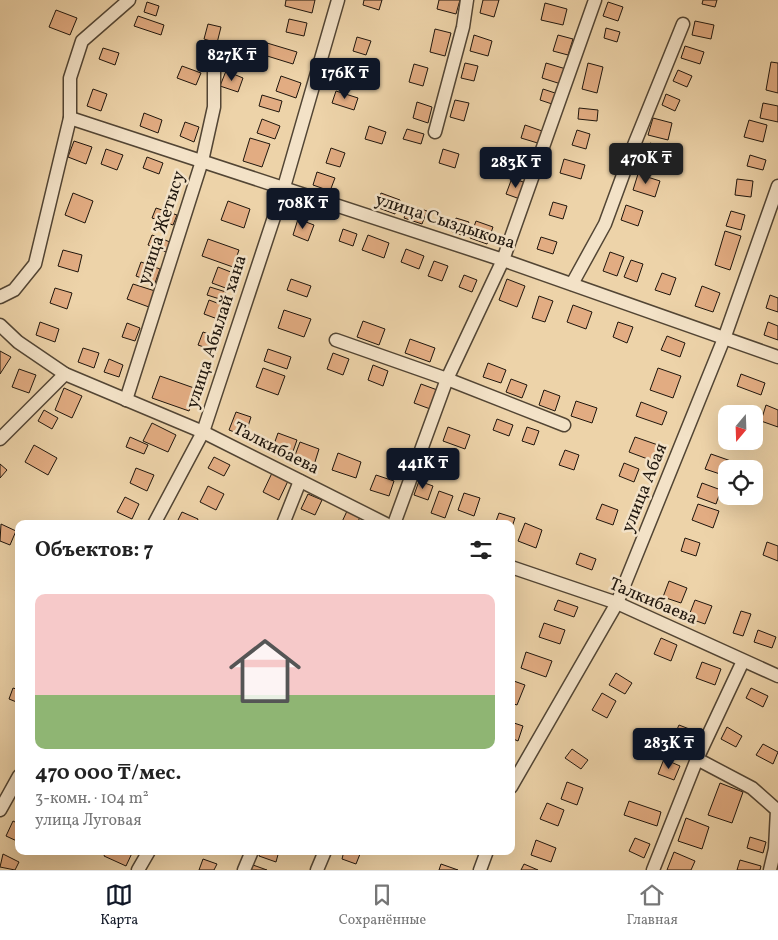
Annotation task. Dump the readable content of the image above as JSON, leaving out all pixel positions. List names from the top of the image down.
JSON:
{
  "streets": {
    "street": [
      "улица Сыздыкова",
      "улица Жетысу",
      "улица Абылай хана",
      "Талкибаева",
      "улица Абая"
    ]
  },
  "crossings": [
    ["улица Сыздыкова", "улица Жетысу"],
    ["улица Сыздыкова", "улица Абылай хана"],
    ["улица Сыздыкова", "улица Абая"],
    ["улица Жетысу", "Талкибаева"],
    ["улица Абылай хана", "Талкибаева"],
    ["Талкибаева", "улица Абая"]
  ],
  "north": "bottom",
  "page": {
    "price": [
      "827K ₸",
      "176K ₸",
      "470K ₸",
      "283K ₸",
      "708K ₸",
      "441K ₸",
      "283K ₸"
    ],
    "heading": "Объектов: 7",
    "list": [
      {
        "name": "470 000 ₸/мес.",
        "note": "3-комн. · 104 m² · улица Луговая"
      }
    ],
    "tabs": ["Карта", "Сохранённые", "Главная"]
  }
}
